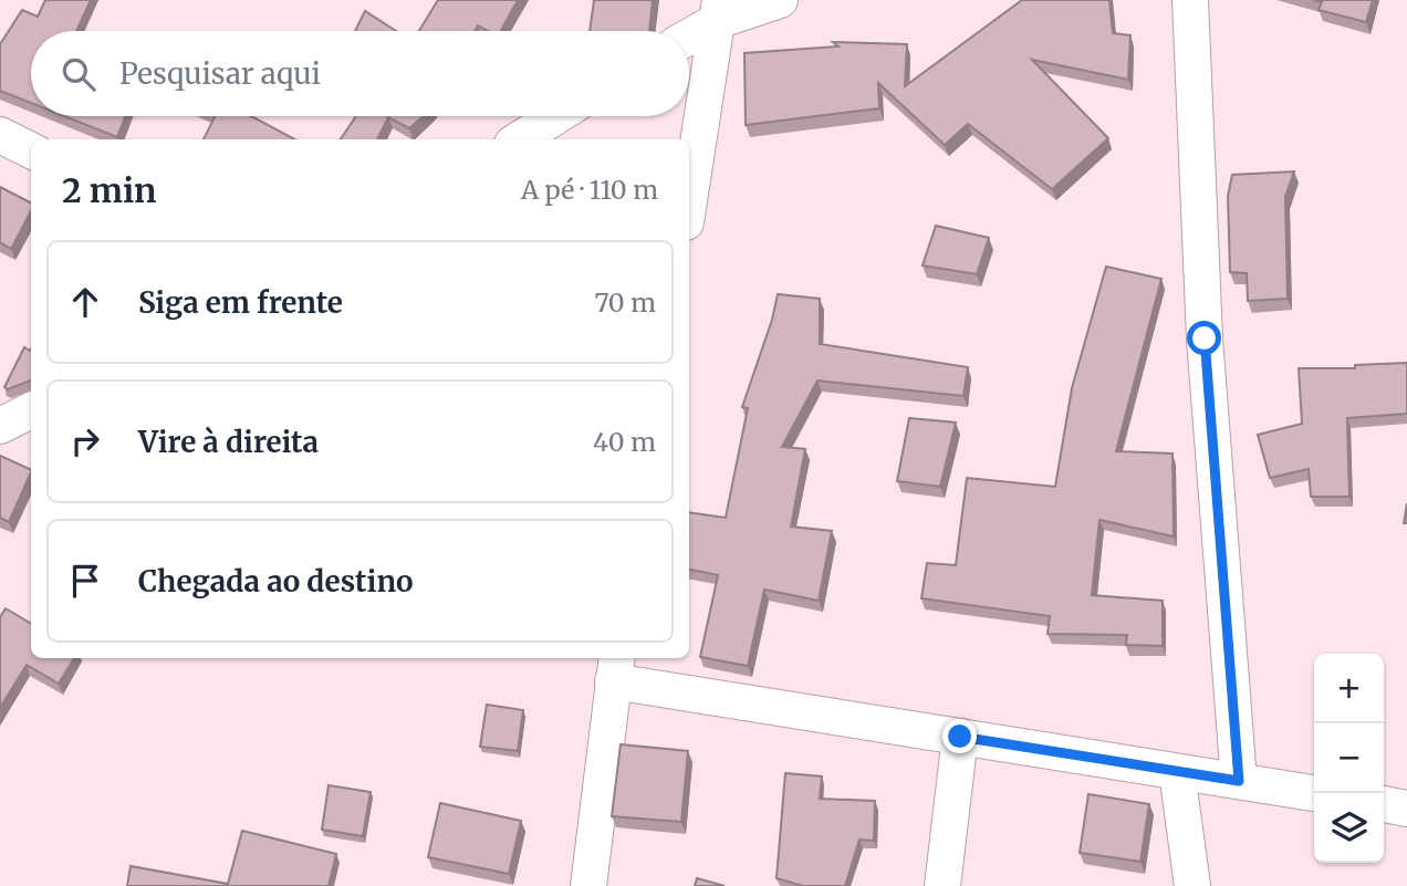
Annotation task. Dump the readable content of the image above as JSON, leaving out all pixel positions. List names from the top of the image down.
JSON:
{
  "page": {
    "search": "Pesquisar aqui",
    "heading": ["2 min", "A pé · 110 m"],
    "list": [
      ["Siga em frente", "70 m"],
      ["Vire à direita", "40 m"],
      "Chegada ao destino"
    ],
    "map_buttons": ["+", "−"]
  }
}
